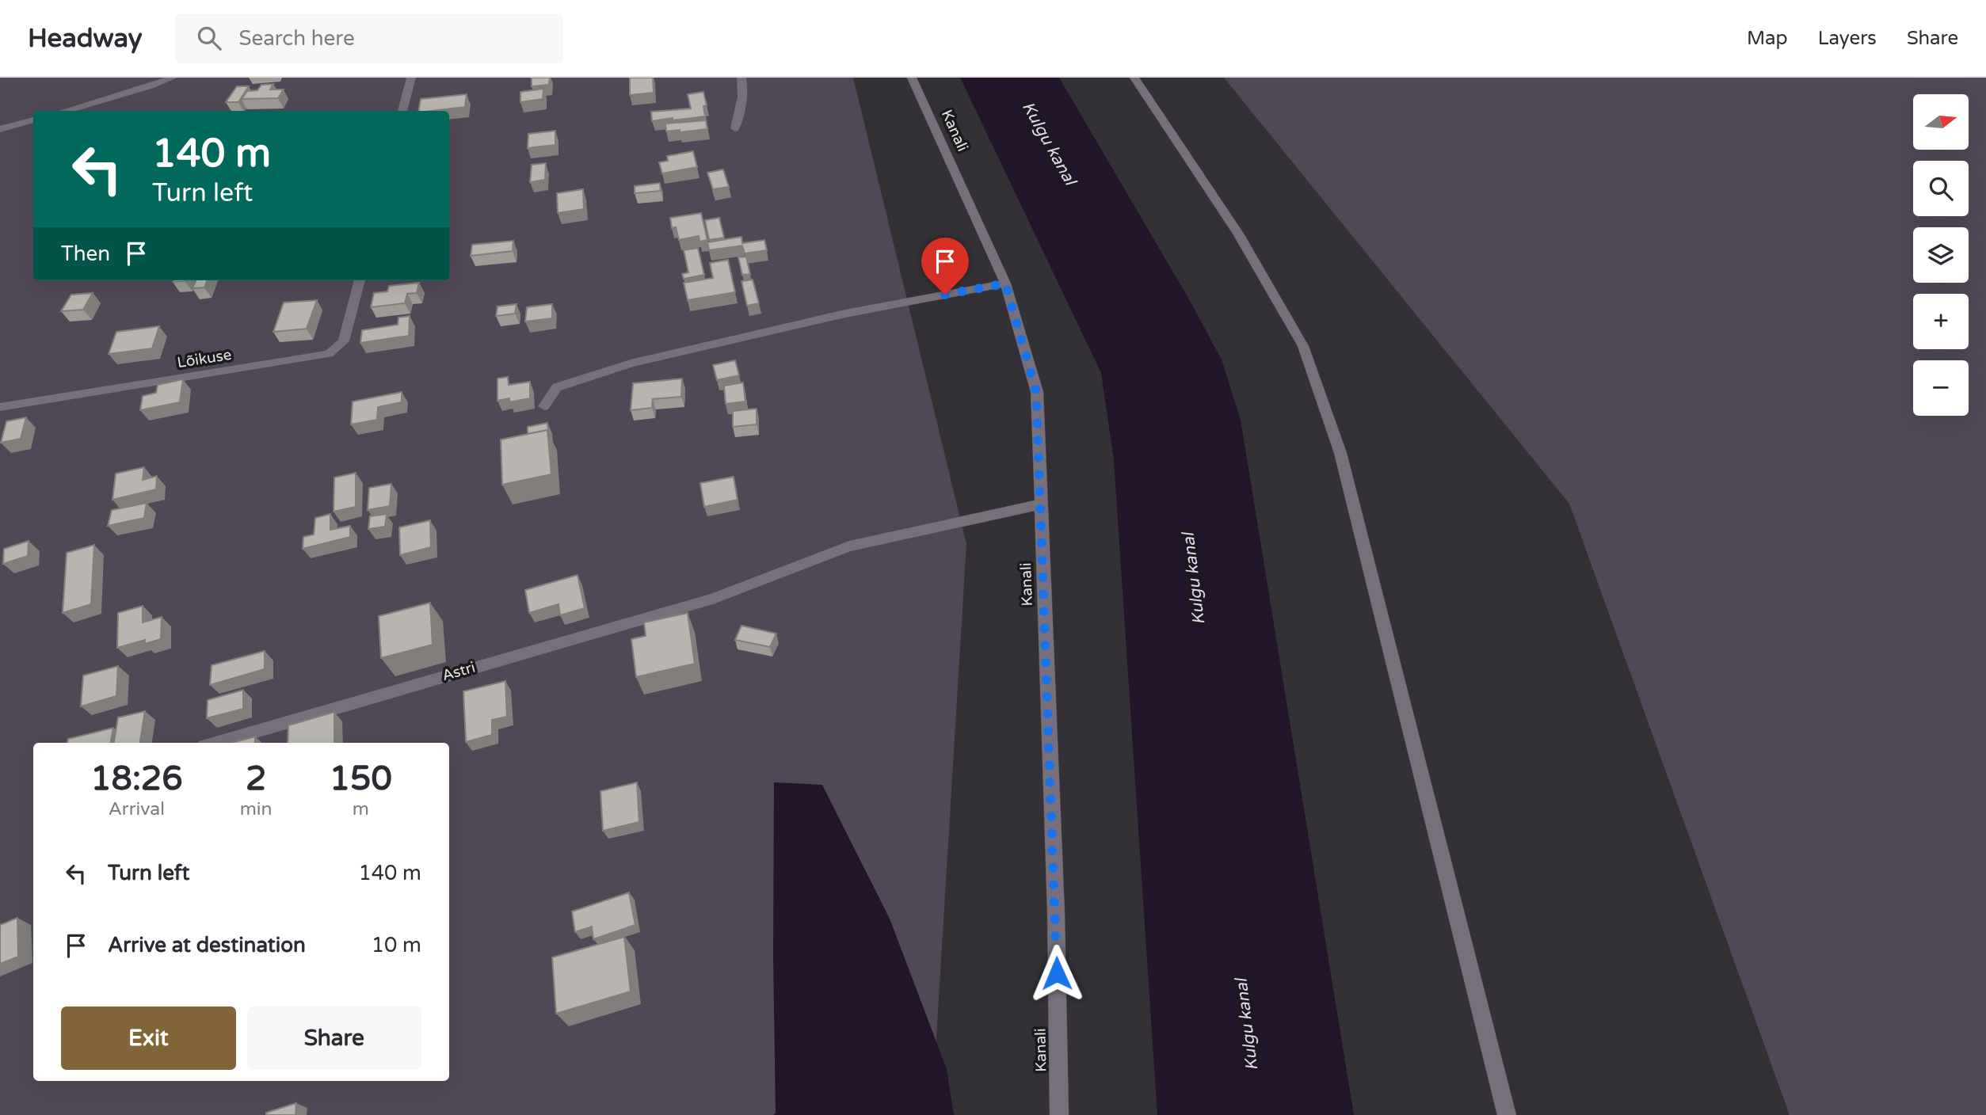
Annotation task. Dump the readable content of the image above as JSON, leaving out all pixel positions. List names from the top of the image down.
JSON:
{
  "streets": {
    "street": ["Kanali", "Lõikuse", "Astri"]
  },
  "crossings": [
    ["Kanali", "Astri"]
  ],
  "water": ["Kulgu kanal"],
  "north": "right",
  "page": {
    "header": "Headway",
    "search": "Search here",
    "nav": ["Map", "Layers", "Share"],
    "map_buttons": ["+", "−"],
    "turn": ["140 m", "Turn left"],
    "then": "Then",
    "eta": [
      "18:26",
      "Arrival",
      "2",
      "min",
      "150",
      "m"
    ],
    "list": [
      {
        "name": "Turn left",
        "value": "140 m"
      },
      {
        "name": "Arrive at destination",
        "value": "10 m"
      }
    ],
    "buttons": ["Exit", "Share"]
  }
}
